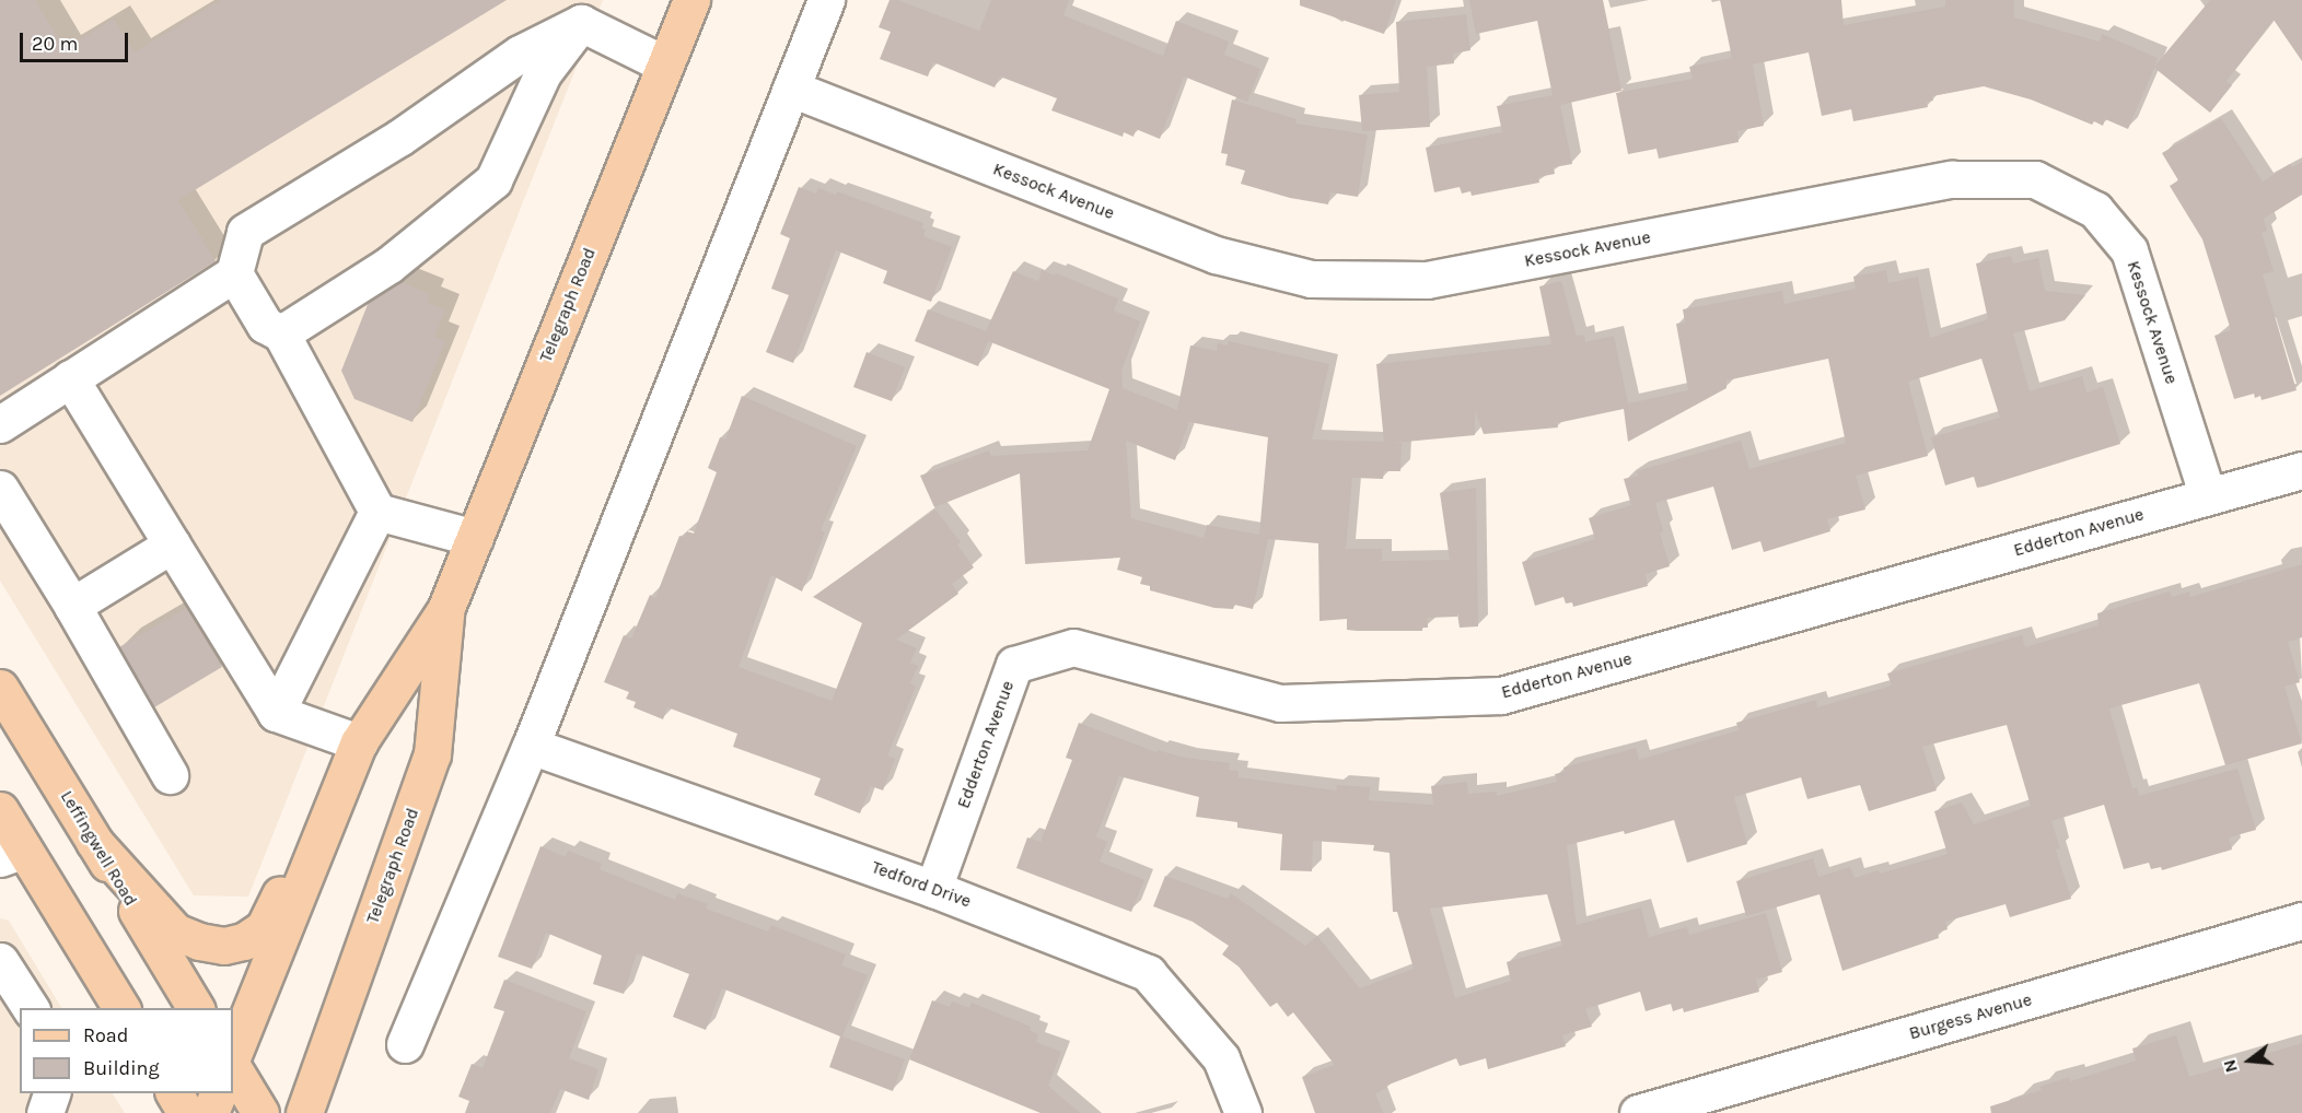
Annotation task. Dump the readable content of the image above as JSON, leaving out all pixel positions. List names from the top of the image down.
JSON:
{
  "streets": {
    "main road": ["Telegraph Road", "Leffingwell Road"],
    "street": [
      "Kessock Avenue",
      "Edderton Avenue",
      "Tedford Drive",
      "Burgess Avenue"
    ]
  },
  "crossings": [
    ["Kessock Avenue", "Edderton Avenue"],
    ["Edderton Avenue", "Tedford Drive"]
  ],
  "legend": ["Road", "Building"],
  "scale_bar": "20 m",
  "north": "left"
}
